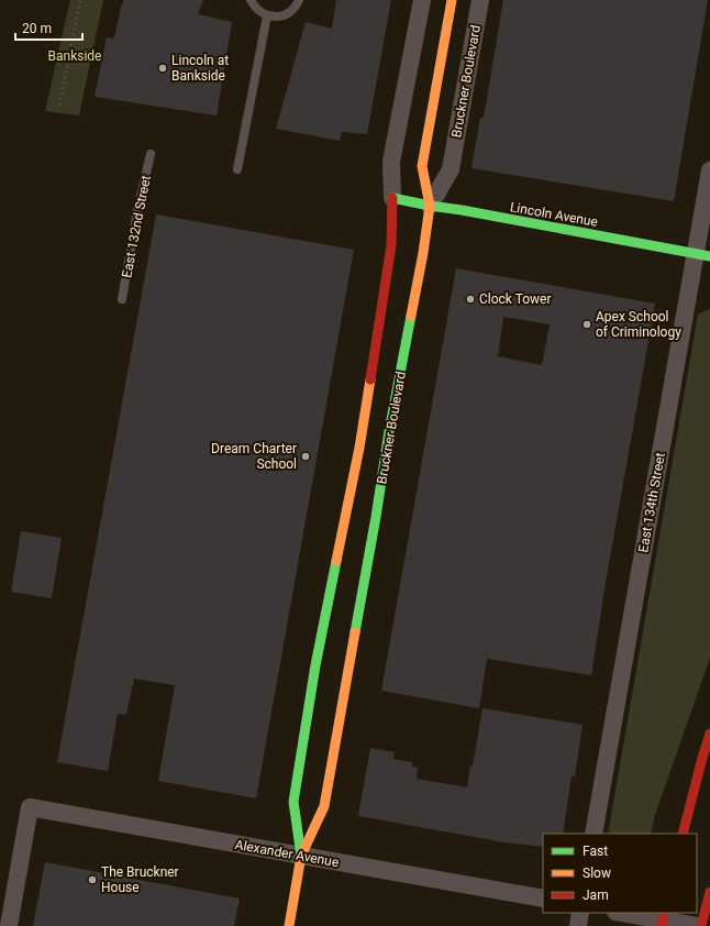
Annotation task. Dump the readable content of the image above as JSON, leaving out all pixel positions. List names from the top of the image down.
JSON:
{
  "streets": {
    "main road": ["Bruckner Boulevard", "Lincoln Avenue"],
    "street": ["East 134th Street", "Alexander Avenue"],
    "lane": ["East 132nd Street"]
  },
  "crossings": [
    ["Bruckner Boulevard", "Lincoln Avenue"],
    ["Bruckner Boulevard", "Alexander Avenue"],
    ["Lincoln Avenue", "East 134th Street"]
  ],
  "parks": ["Bankside"],
  "places": [
    "Lincoln at Bankside",
    "Clock Tower",
    "Apex School of Criminology",
    "Dream Charter School",
    "The Bruckner House"
  ],
  "legend": ["Fast", "Slow", "Jam"],
  "scale_bar": "20 m"
}
